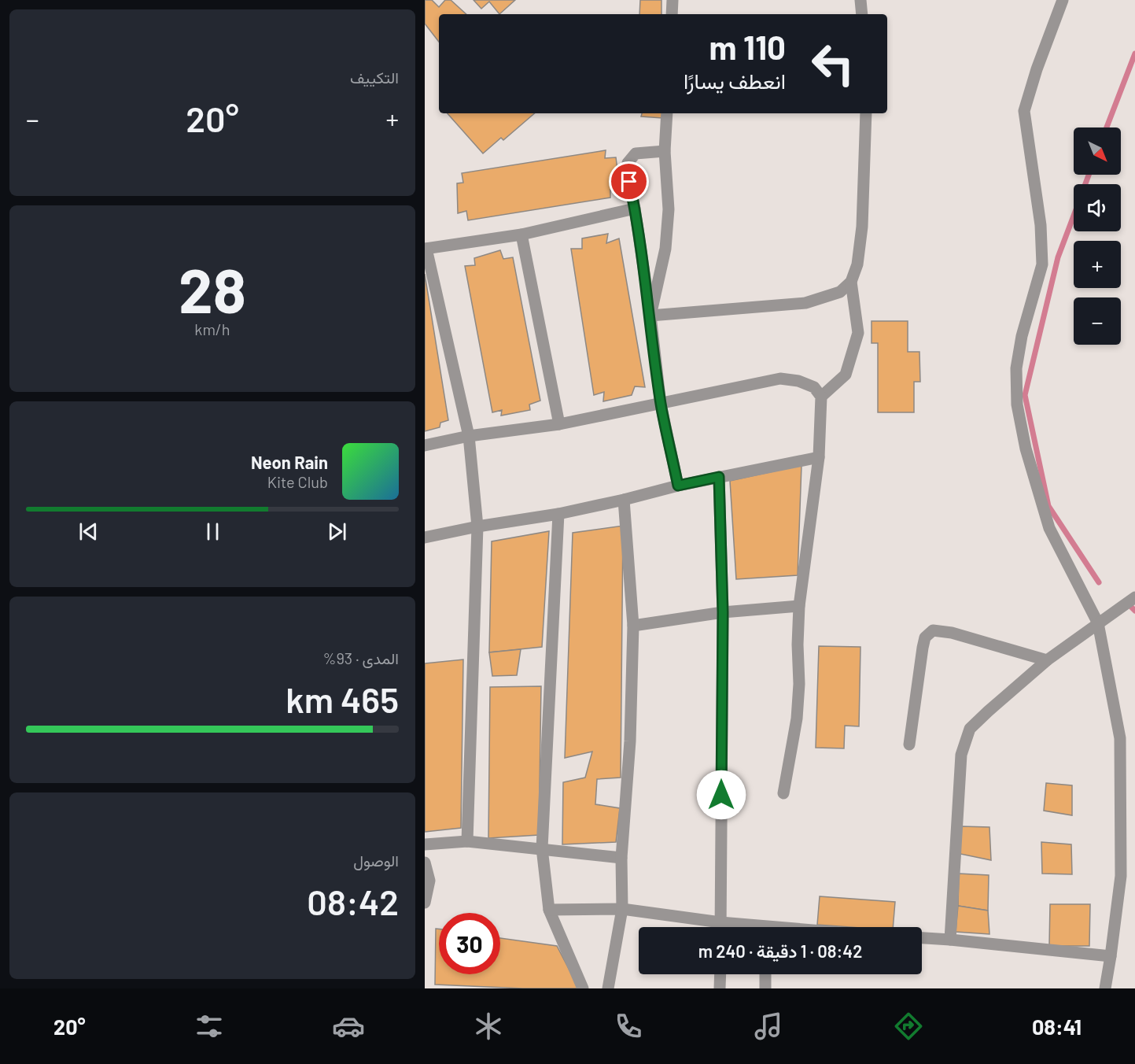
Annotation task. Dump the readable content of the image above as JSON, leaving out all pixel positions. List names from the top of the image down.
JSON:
{
  "north": "bottom right",
  "page": {
    "tile": [
      "التكييف",
      ["28", "km/h"],
      ["المدى · 93%", "465 km"],
      ["الوصول", "08:42"]
    ],
    "turn": ["110 m", "انعطف يسارًا"],
    "heat": ["−", "20°", "+"],
    "map_buttons": ["+", "−"],
    "song": ["Neon Rain", "Kite Club"],
    "limit": "30",
    "trip": "08:42 · 1 دقيقة · 240 m",
    "tabs": ["08:41", "20°"]
  }
}
